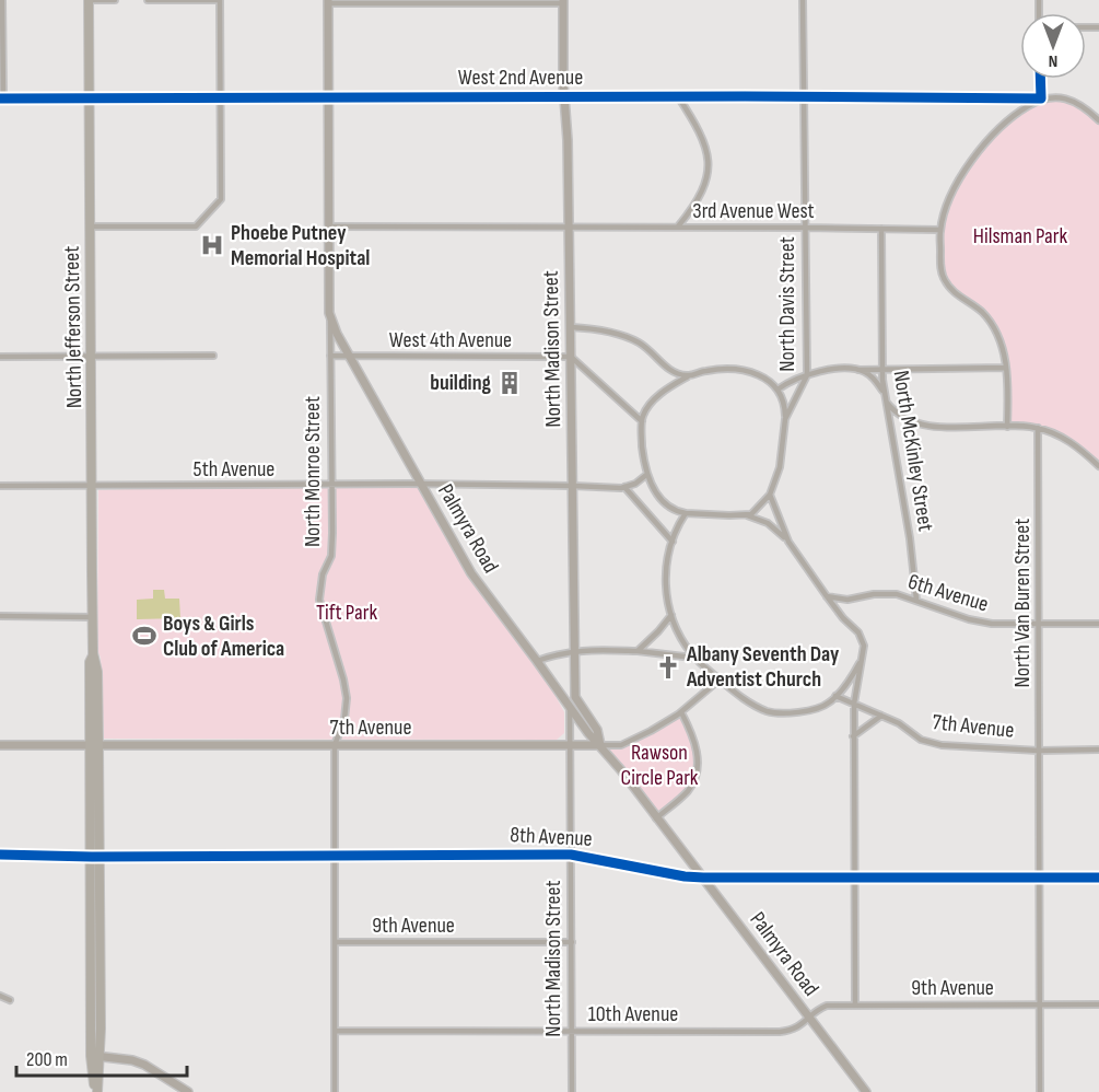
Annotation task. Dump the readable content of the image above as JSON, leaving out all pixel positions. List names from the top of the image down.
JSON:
{
  "streets": {
    "main road": [
      "North Jefferson Street",
      "North Madison Street",
      "North Monroe Street",
      "Palmyra Road",
      "7th Avenue",
      "8th Avenue"
    ],
    "street": [
      "West 2nd Avenue",
      "3rd Avenue West",
      "North Davis Street",
      "West 4th Avenue",
      "North McKinley Street",
      "5th Avenue",
      "6th Avenue",
      "North Van Buren Street",
      "9th Avenue",
      "10th Avenue"
    ]
  },
  "crossings": [
    ["West 2nd Avenue", "North Davis Street"],
    ["West 2nd Avenue", "North Jefferson Street"],
    ["West 2nd Avenue", "North Madison Street"],
    ["West 2nd Avenue", "North Monroe Street"],
    ["3rd Avenue West", "North Davis Street"],
    ["3rd Avenue West", "North Madison Street"],
    ["3rd Avenue West", "North McKinley Street"],
    ["3rd Avenue West", "North Monroe Street"],
    ["North Davis Street", "5th Avenue"],
    ["North Jefferson Street", "5th Avenue"],
    ["North Jefferson Street", "7th Avenue"],
    ["North Jefferson Street", "8th Avenue"],
    ["West 4th Avenue", "North Madison Street"],
    ["West 4th Avenue", "North Monroe Street"],
    ["West 4th Avenue", "Palmyra Road"],
    ["North Madison Street", "5th Avenue"],
    ["North Madison Street", "Palmyra Road"],
    ["North Madison Street", "7th Avenue"],
    ["North Madison Street", "8th Avenue"],
    ["North Madison Street", "9th Avenue"],
    ["North Madison Street", "10th Avenue"],
    ["North McKinley Street", "6th Avenue"],
    ["5th Avenue", "North Monroe Street"],
    ["5th Avenue", "Palmyra Road"],
    ["North Monroe Street", "Palmyra Road"],
    ["North Monroe Street", "7th Avenue"],
    ["North Monroe Street", "8th Avenue"],
    ["North Monroe Street", "9th Avenue"],
    ["North Monroe Street", "10th Avenue"],
    ["Palmyra Road", "7th Avenue"],
    ["Palmyra Road", "8th Avenue"],
    ["Palmyra Road", "9th Avenue"],
    ["Palmyra Road", "10th Avenue"],
    ["6th Avenue", "North Van Buren Street"],
    ["6th Avenue", "7th Avenue"],
    ["North Van Buren Street", "7th Avenue"],
    ["North Van Buren Street", "8th Avenue"],
    ["North Van Buren Street", "9th Avenue"],
    ["9th Avenue", "10th Avenue"]
  ],
  "parks": ["Hilsman Park", "Tift Park", "Rawson Circle Park"],
  "places": {
    "hospital": ["Phoebe Putney Memorial Hospital"],
    "building": ["building"],
    "sports": ["Boys & Girls Club of America"],
    "church": ["Albany Seventh Day Adventist Church"]
  },
  "scale_bar": "200 m",
  "north": "bottom"
}
